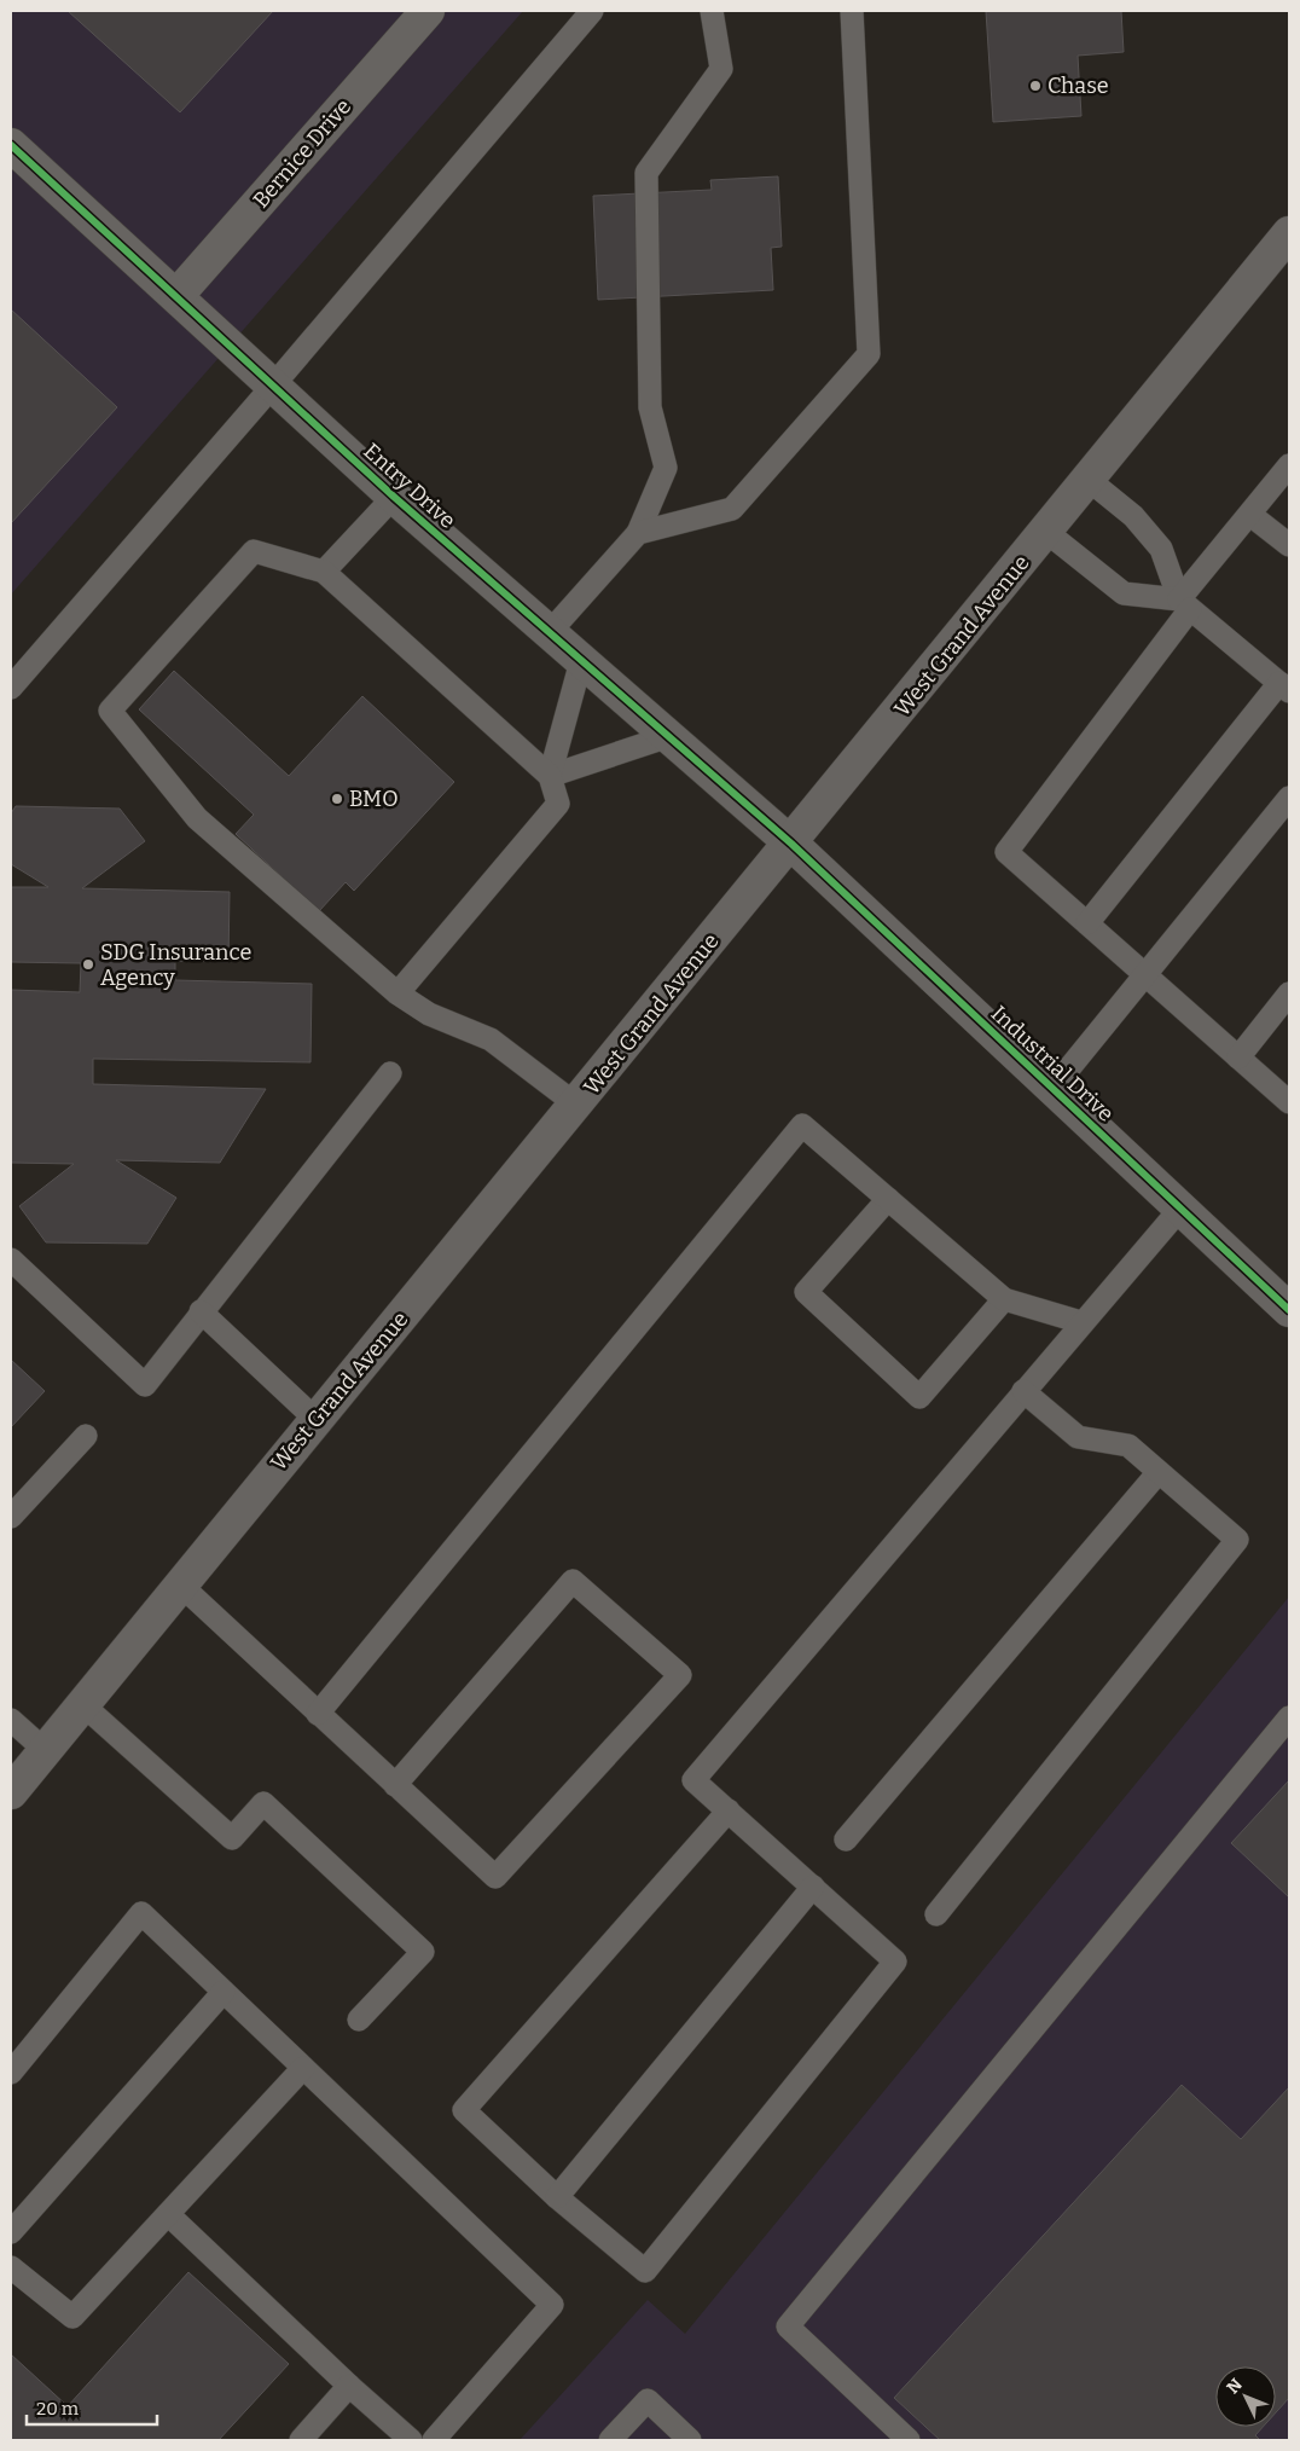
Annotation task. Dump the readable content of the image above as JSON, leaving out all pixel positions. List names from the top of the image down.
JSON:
{
  "streets": {
    "street": [
      "Bernice Drive",
      "Entry Drive",
      "West Grand Avenue",
      "Industrial Drive"
    ]
  },
  "crossings": [
    ["Bernice Drive", "Entry Drive"],
    ["Entry Drive", "West Grand Avenue"],
    ["Entry Drive", "Industrial Drive"],
    ["West Grand Avenue", "Industrial Drive"]
  ],
  "places": ["Chase", "BMO", "SDG Insurance Agency"],
  "scale_bar": "20 m",
  "north": "top left"
}
